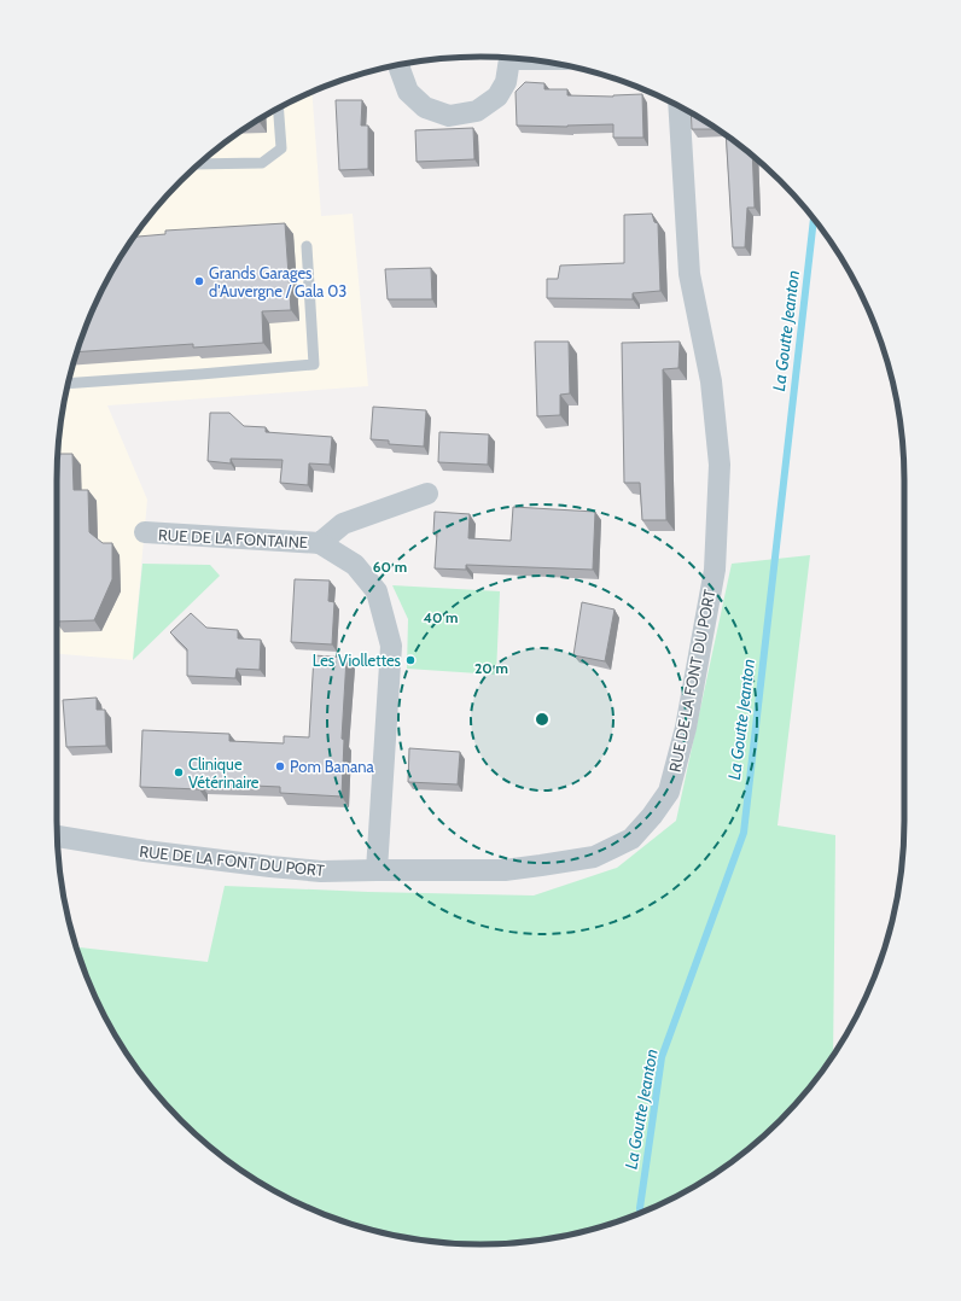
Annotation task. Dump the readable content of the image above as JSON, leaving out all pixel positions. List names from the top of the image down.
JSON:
{
  "streets": {
    "street": ["RUE DE LA FONTAINE", "RUE DE LA FONT DU PORT"]
  },
  "crossings": [
    ["RUE DE LA FONTAINE", "RUE DE LA FONT DU PORT"]
  ],
  "water": ["La Goutte Jeanton"],
  "places": [
    "Grands Garages d'Auvergne / Gala 03",
    "Les Viollettes",
    "Pom Banana",
    "Clinique Vétérinaire"
  ],
  "rings": ["60 m", "40 m", "20 m"]
}
